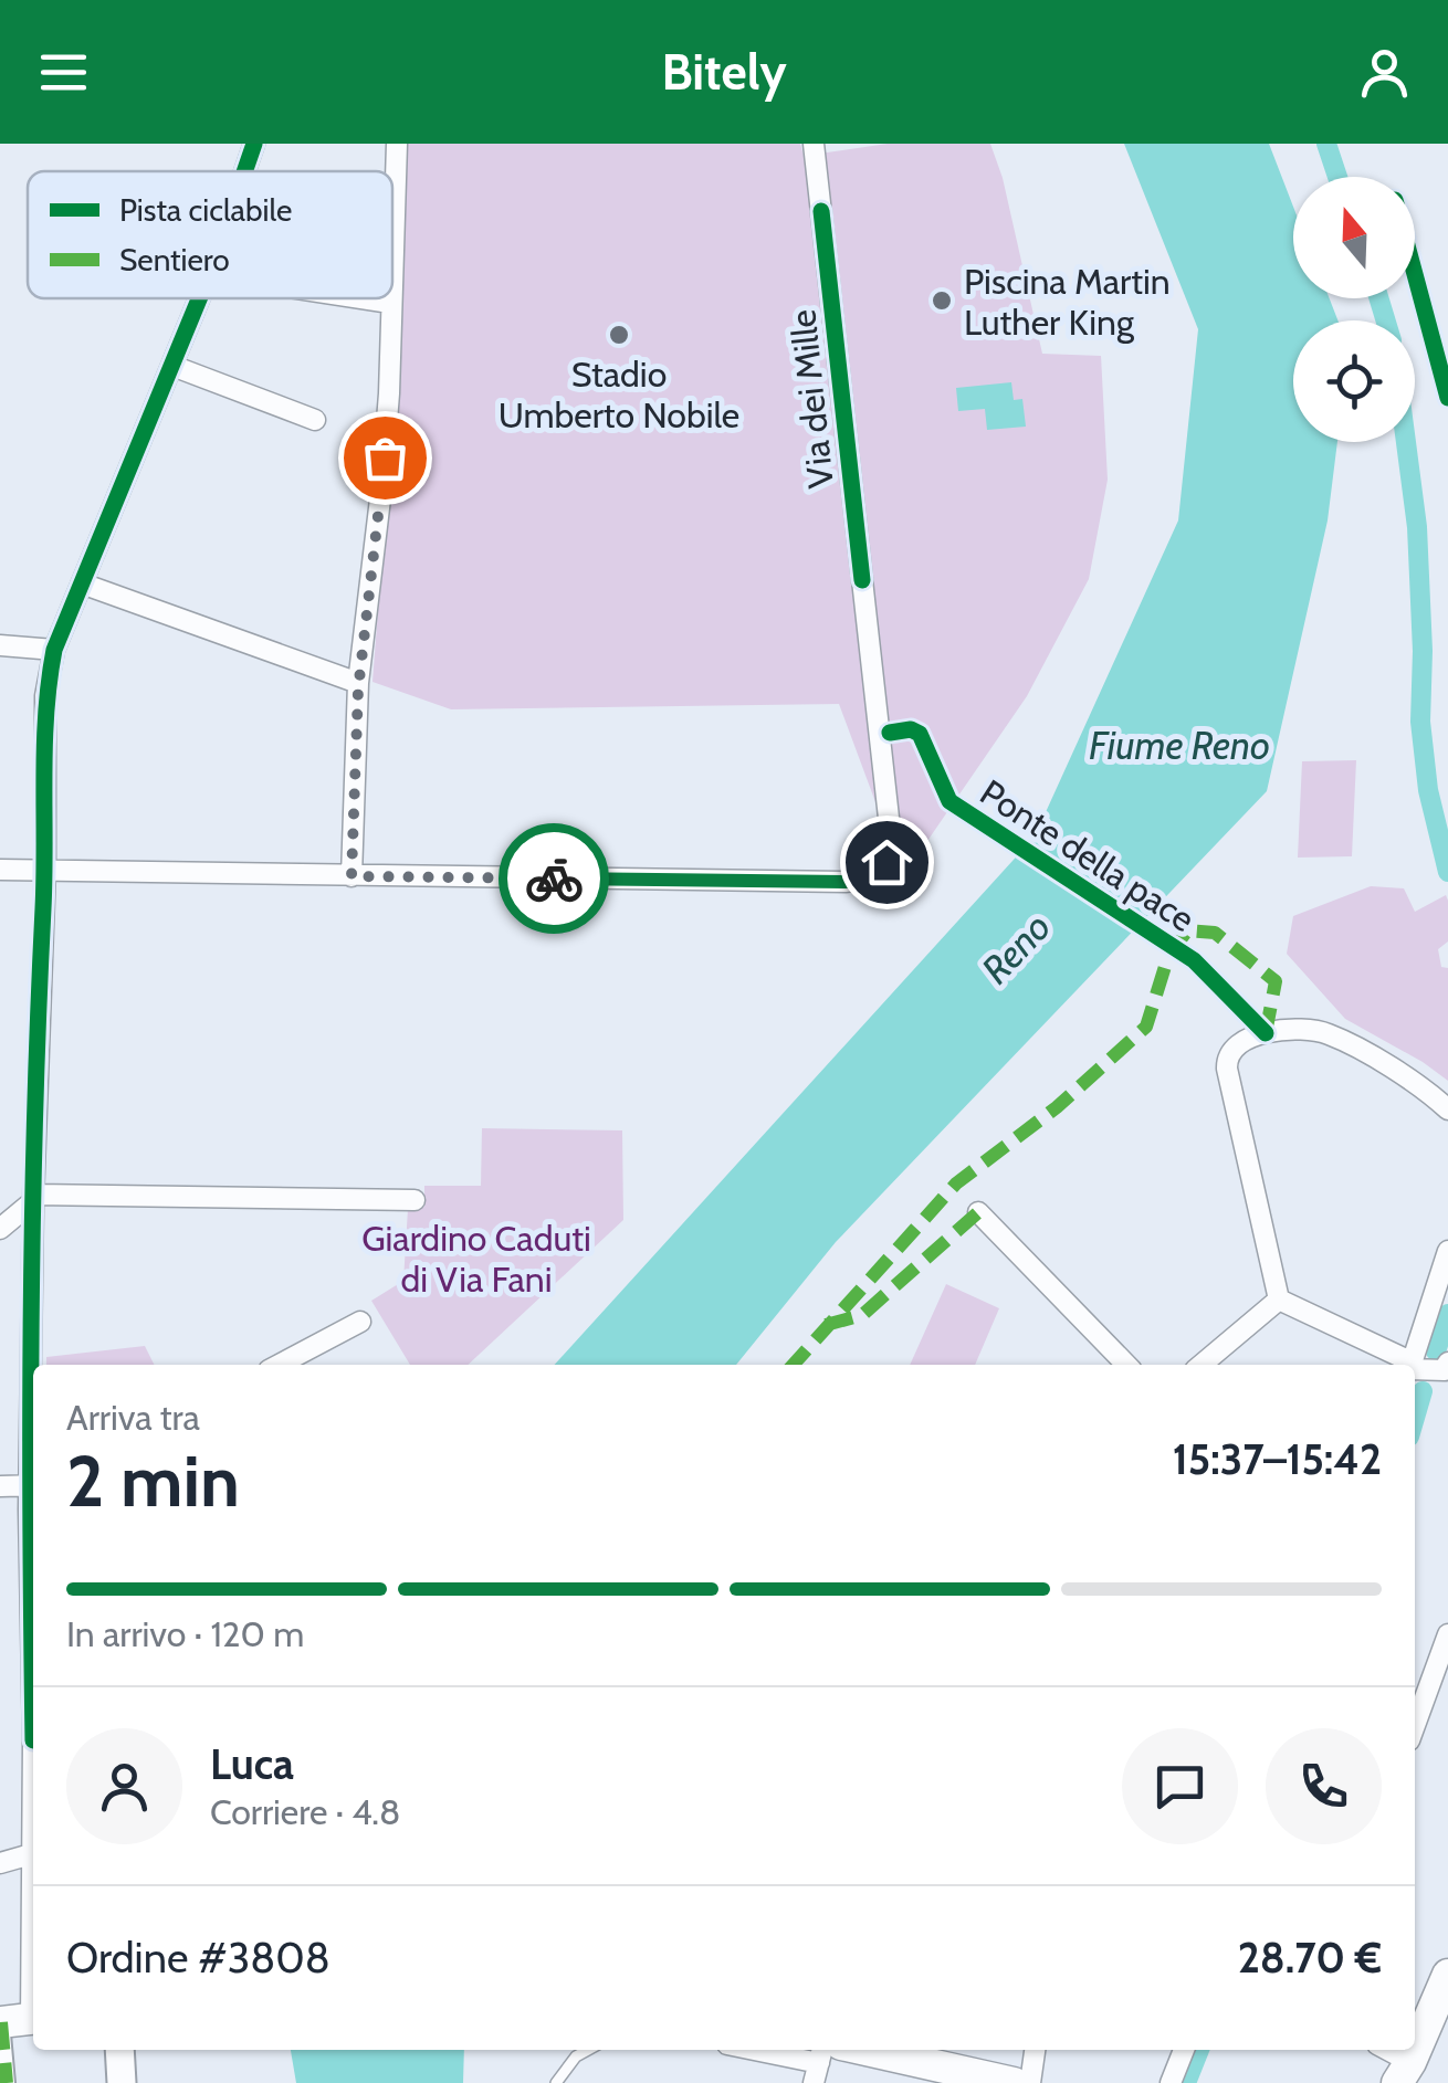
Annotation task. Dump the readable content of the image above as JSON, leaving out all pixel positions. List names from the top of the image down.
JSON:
{
  "streets": {
    "street": ["Via dei Mille"],
    "cycle path": ["Ponte della pace"]
  },
  "water": ["Fiume Reno", "Reno"],
  "parks": ["Giardino Caduti di Via Fani"],
  "places": ["Piscina Martin Luther King", "Stadio Umberto Nobile"],
  "legend": ["Pista ciclabile", "Sentiero"],
  "north": "top",
  "page": {
    "header": "Bitely",
    "heading": ["2 min", "Arriva tra", "15:37–15:42"],
    "panel": [
      "Luca",
      "Corriere · 4.8",
      "Ordine #3808",
      "28.70 €"
    ],
    "bar": "In arrivo · 120 m"
  }
}
